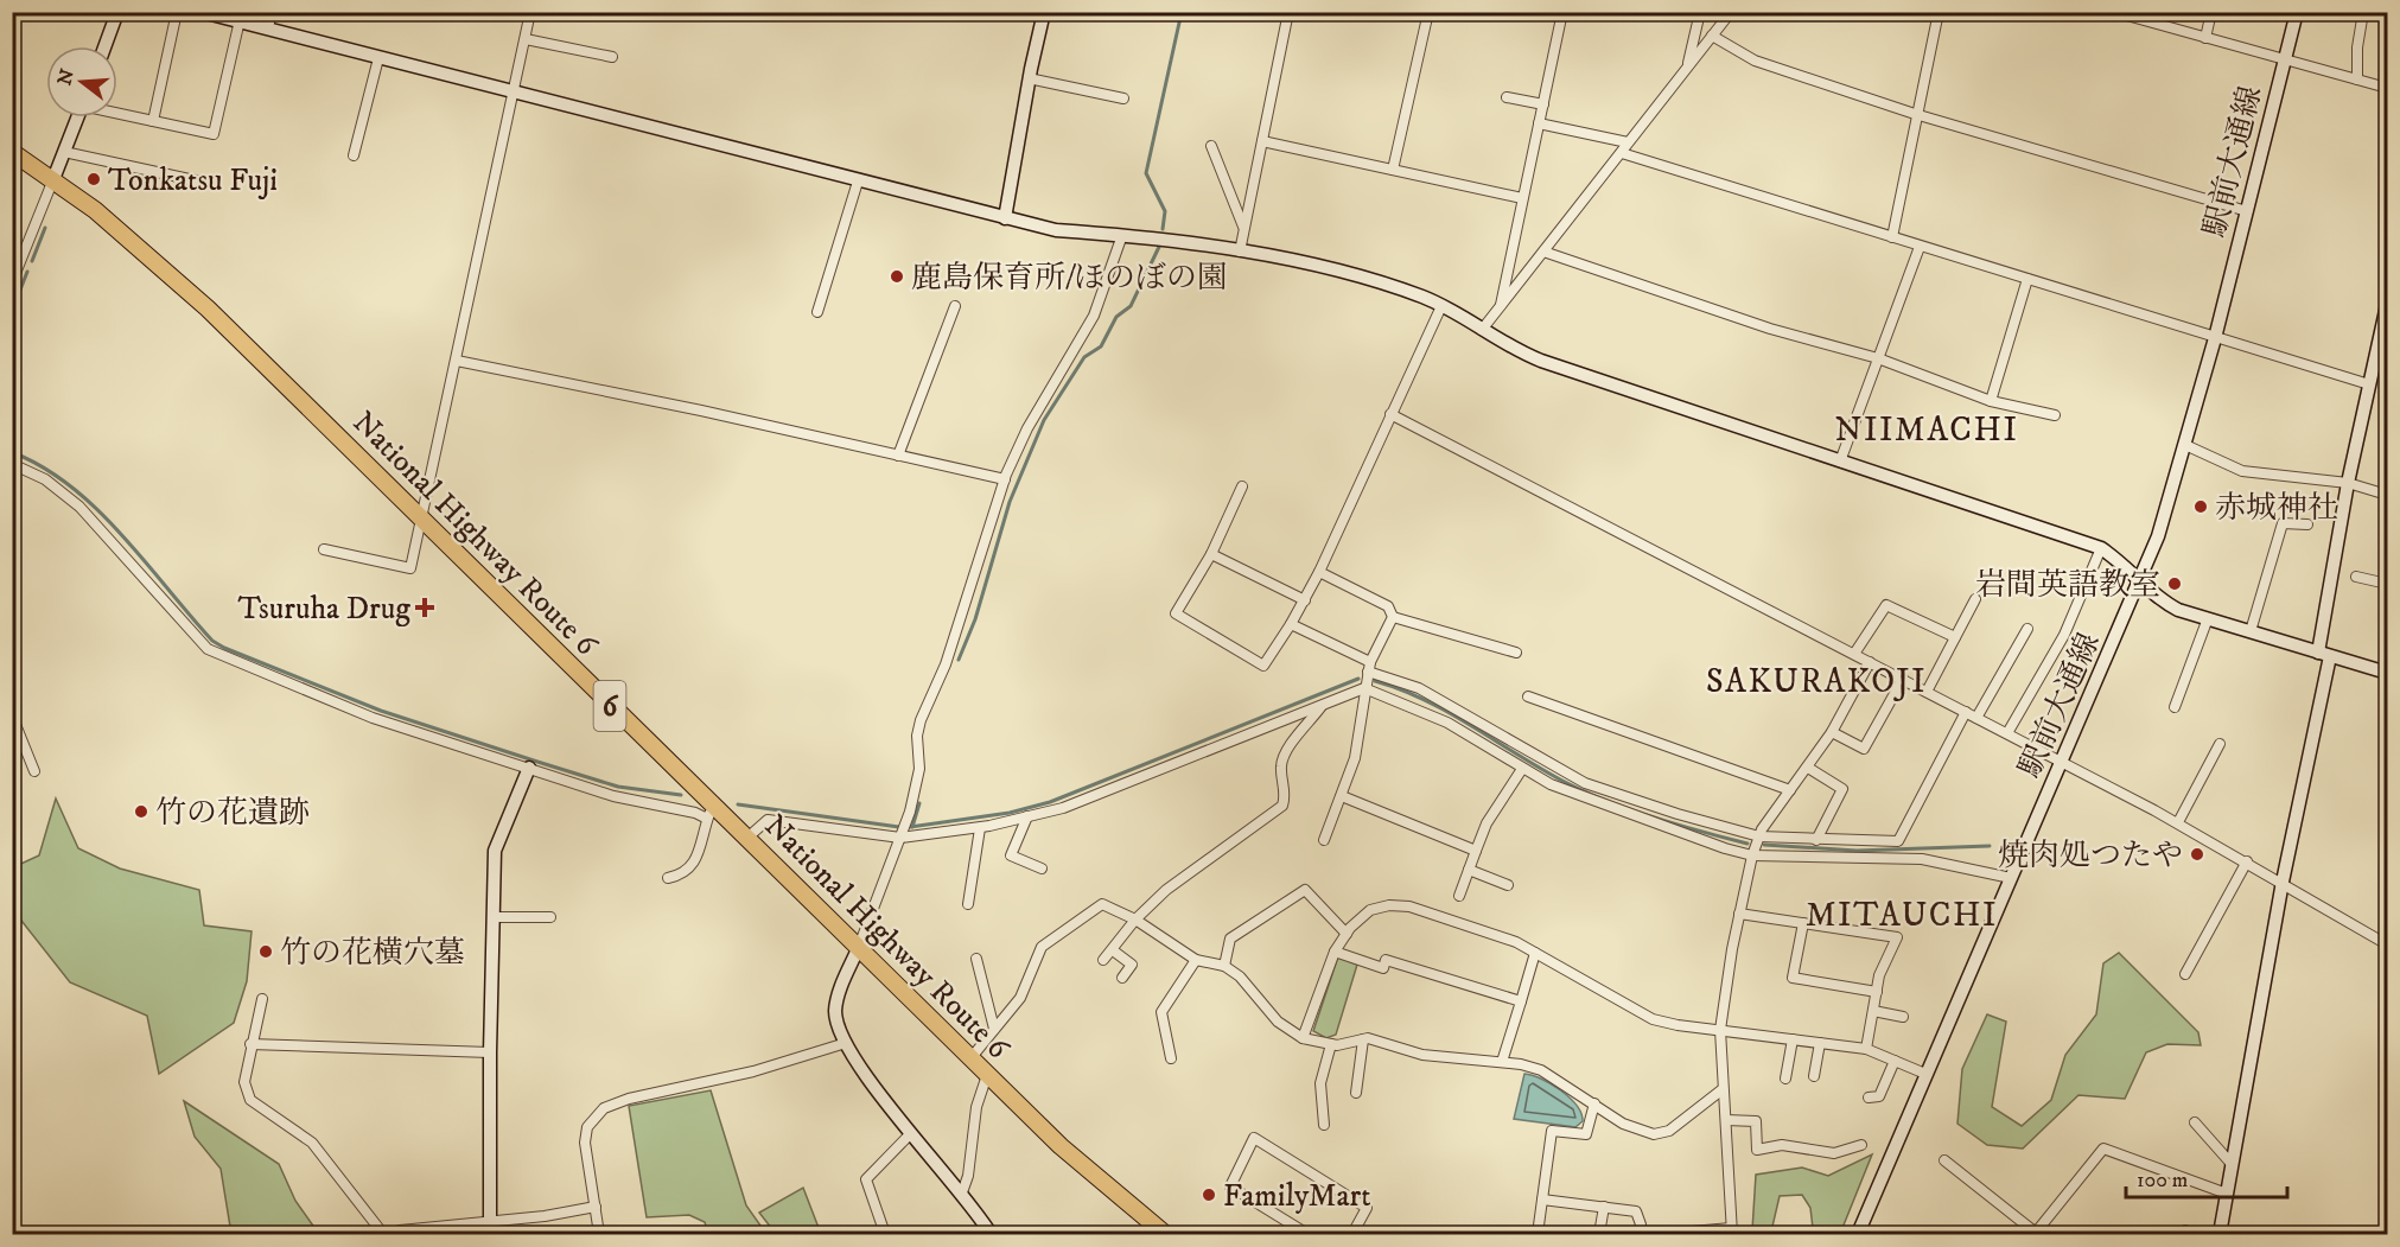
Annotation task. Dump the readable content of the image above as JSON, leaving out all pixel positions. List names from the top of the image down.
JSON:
{
  "streets": {
    "highway": ["National Highway Route 6", "6"],
    "street": ["駅前大通線"]
  },
  "districts": ["NIIMACHI", "SAKURAKOJI", "MITAUCHI"],
  "places": {
    "other": [
      "Tonkatsu Fuji",
      "鹿島保育所/ほのぼの園",
      "赤城神社",
      "岩間英語教室",
      "竹の花遺跡",
      "焼肉処つたや",
      "竹の花横穴墓",
      "FamilyMart"
    ],
    "health": ["Tsuruha Drug"]
  },
  "scale_bar": "100 m",
  "north": "left"
}
